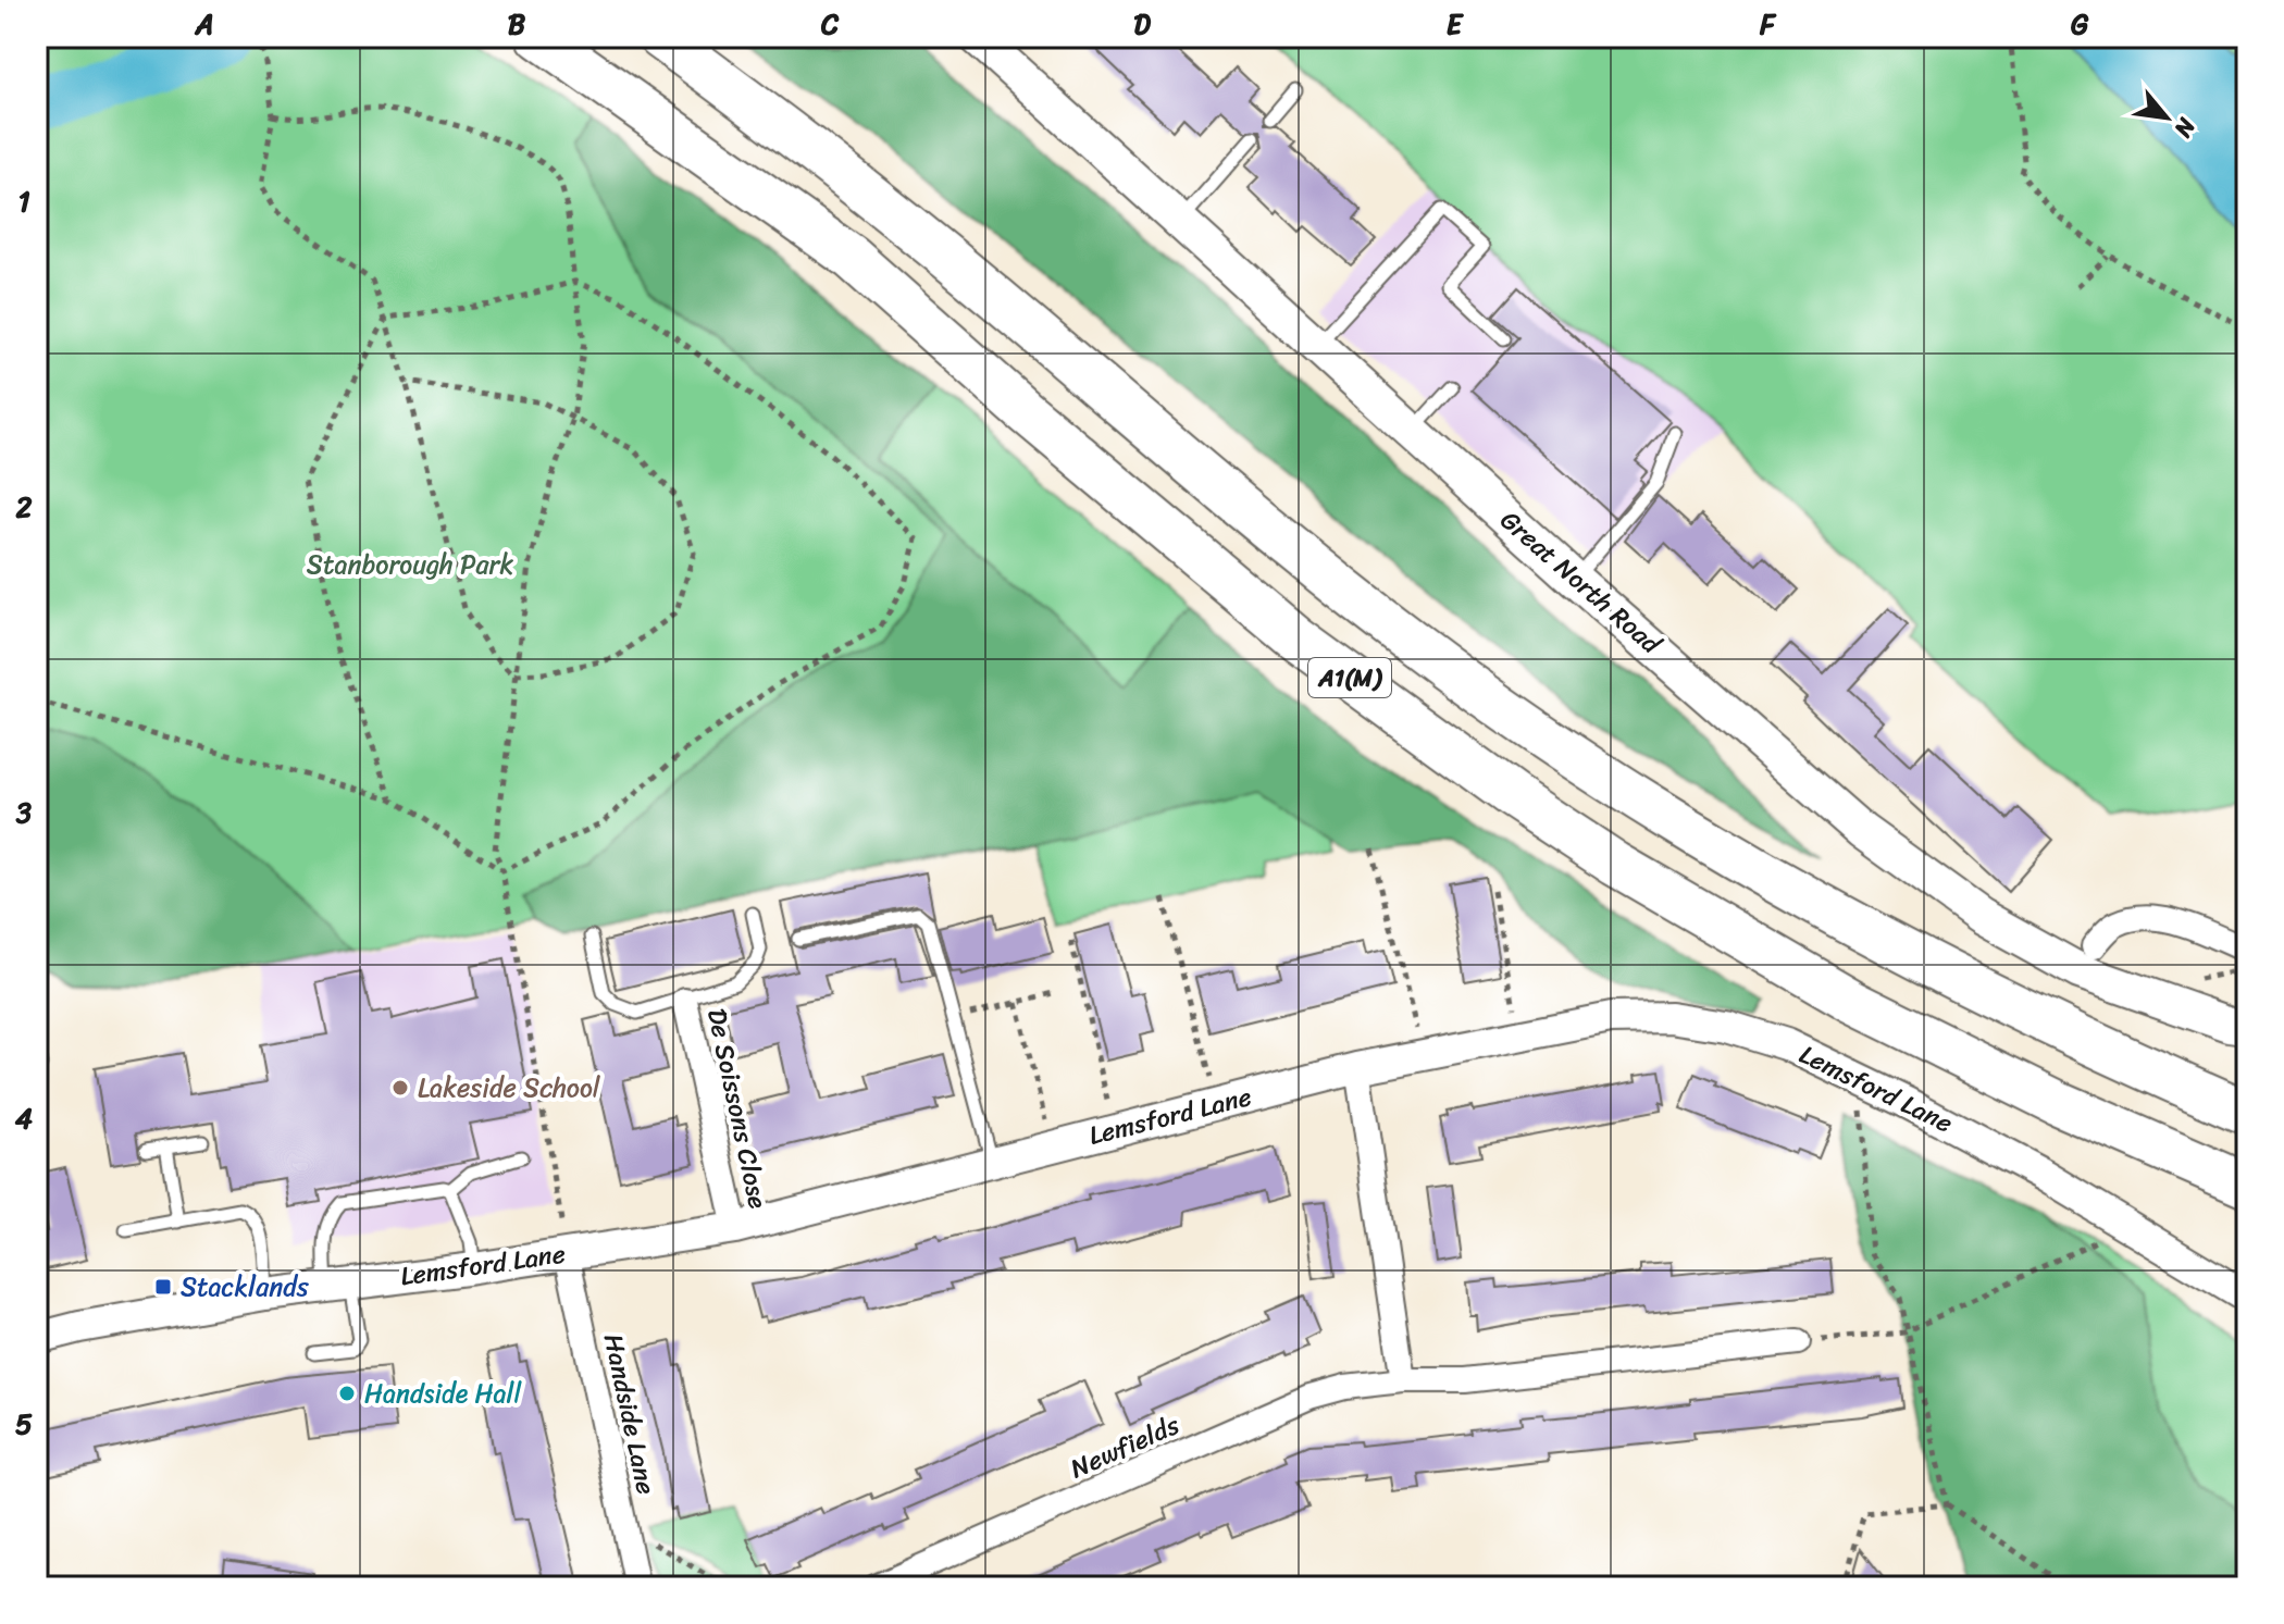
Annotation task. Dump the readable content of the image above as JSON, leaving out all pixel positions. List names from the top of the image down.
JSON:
{
  "streets": {
    "highway": ["A1(M)"],
    "main road": ["Great North Road"],
    "street": [
      "Lemsford Lane",
      "De Soissons Close",
      "Handside Lane",
      "Newfields"
    ]
  },
  "crossings": [
    ["Lemsford Lane", "De Soissons Close"],
    ["Lemsford Lane", "Handside Lane"]
  ],
  "parks": ["Stanborough Park"],
  "places": {
    "other": ["Lakeside School", "Handside Hall"],
    "transit": ["Stacklands"]
  },
  "north": "bottom right",
  "grid": {
    "columns": [
      "A",
      "B",
      "C",
      "D",
      "E",
      "F",
      "G"
    ],
    "rows": [
      "1",
      "2",
      "3",
      "4",
      "5"
    ]
  }
}
